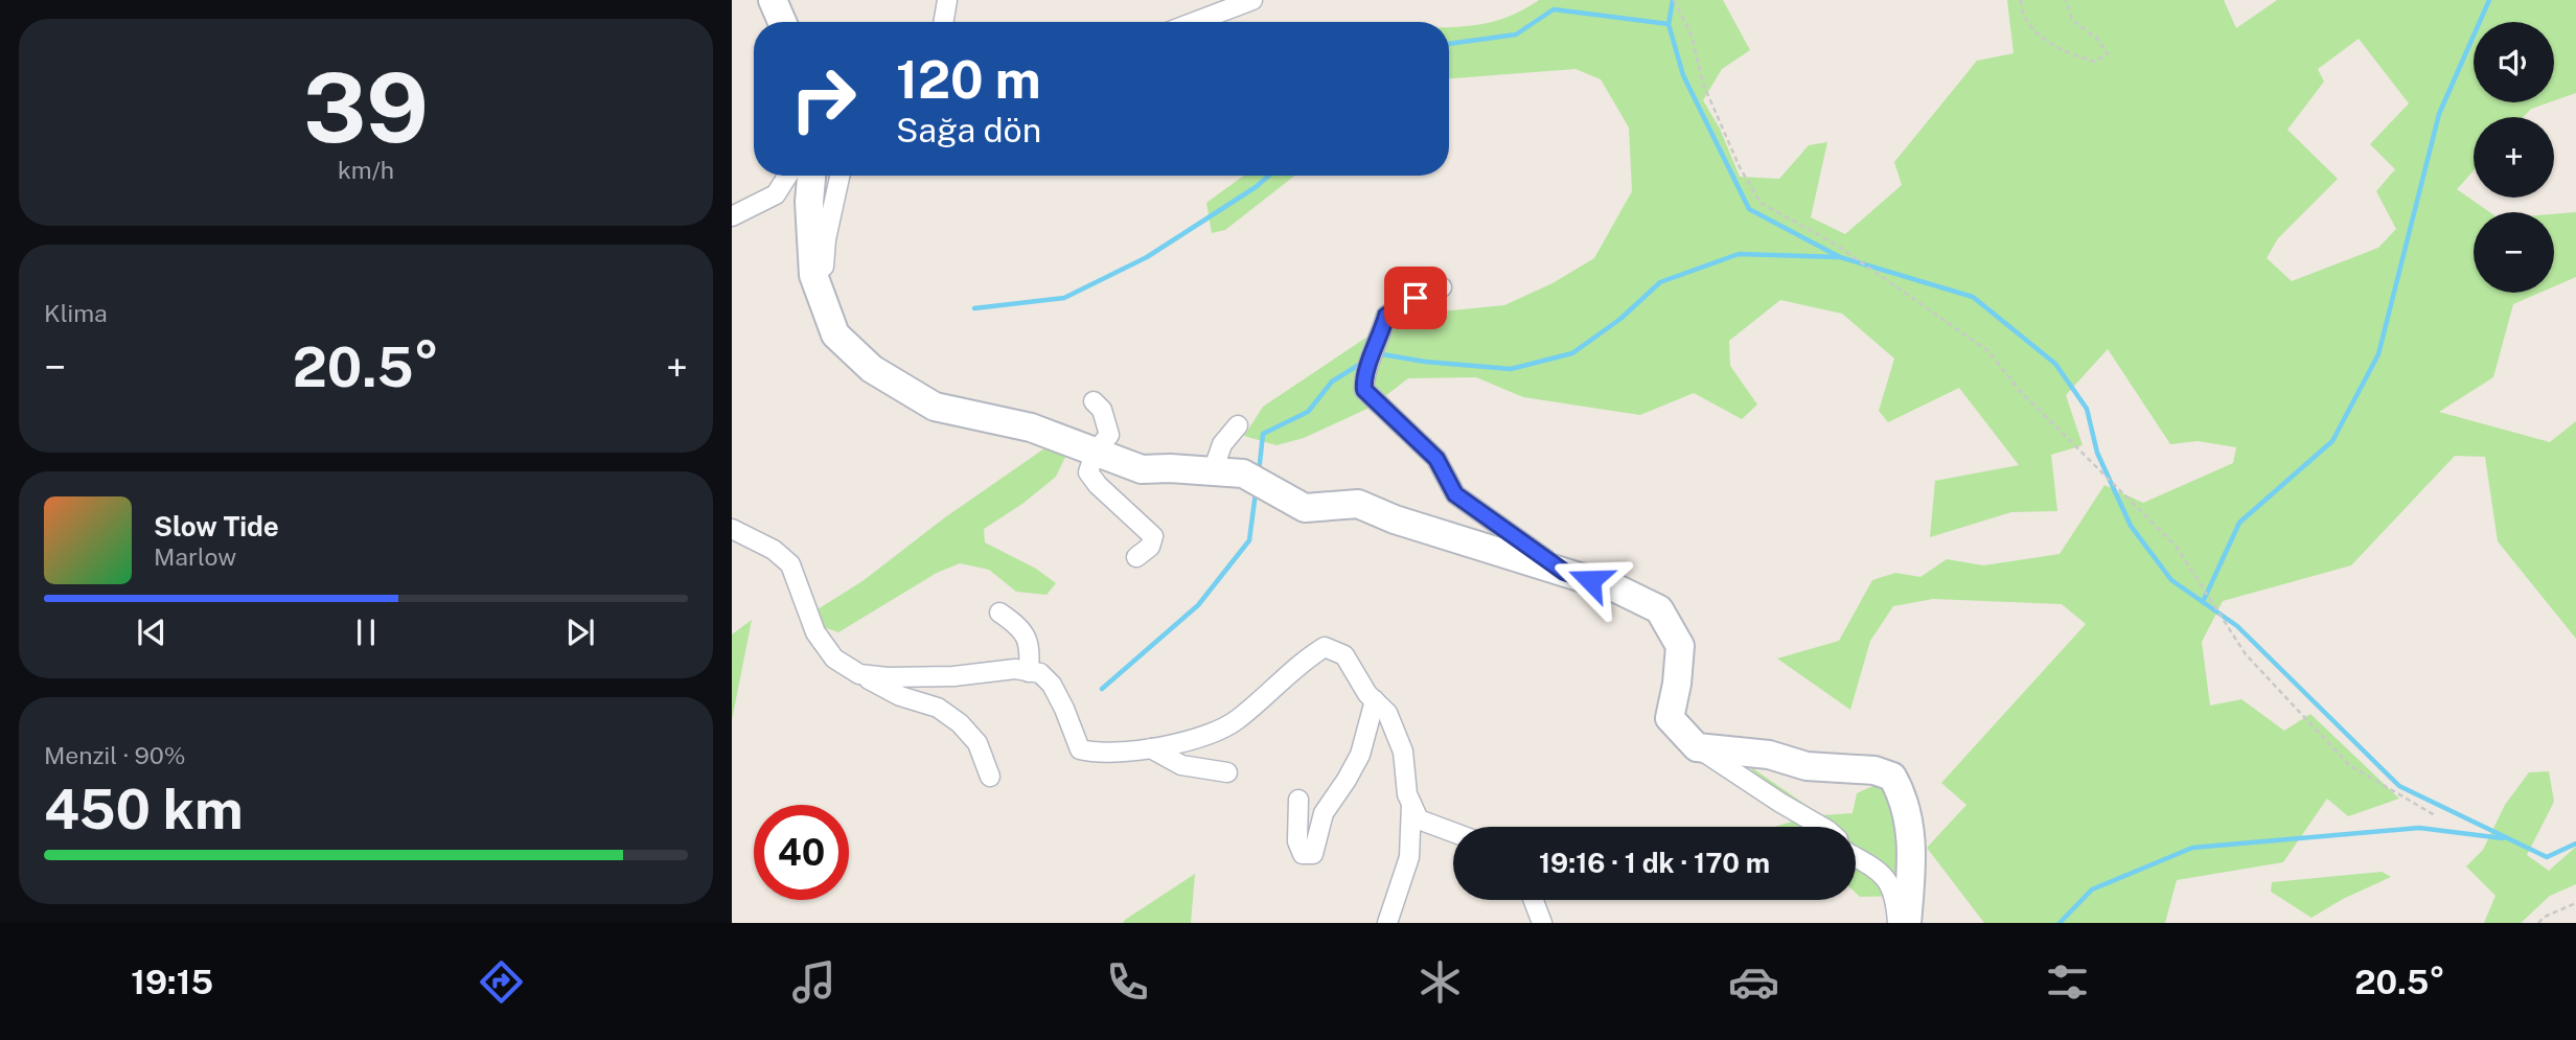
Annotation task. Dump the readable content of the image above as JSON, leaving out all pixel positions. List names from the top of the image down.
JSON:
{
  "page": {
    "tile": [
      ["39", "km/h"],
      "Klima",
      ["Menzil · 90%", "450 km"]
    ],
    "map_buttons": ["+", "−"],
    "turn": ["120 m", "Sağa dön"],
    "heat": ["−", "20.5°", "+"],
    "song": ["Slow Tide", "Marlow"],
    "limit": "40",
    "trip": "19:16 · 1 dk · 170 m",
    "tabs": ["19:15", "20.5°"]
  }
}
